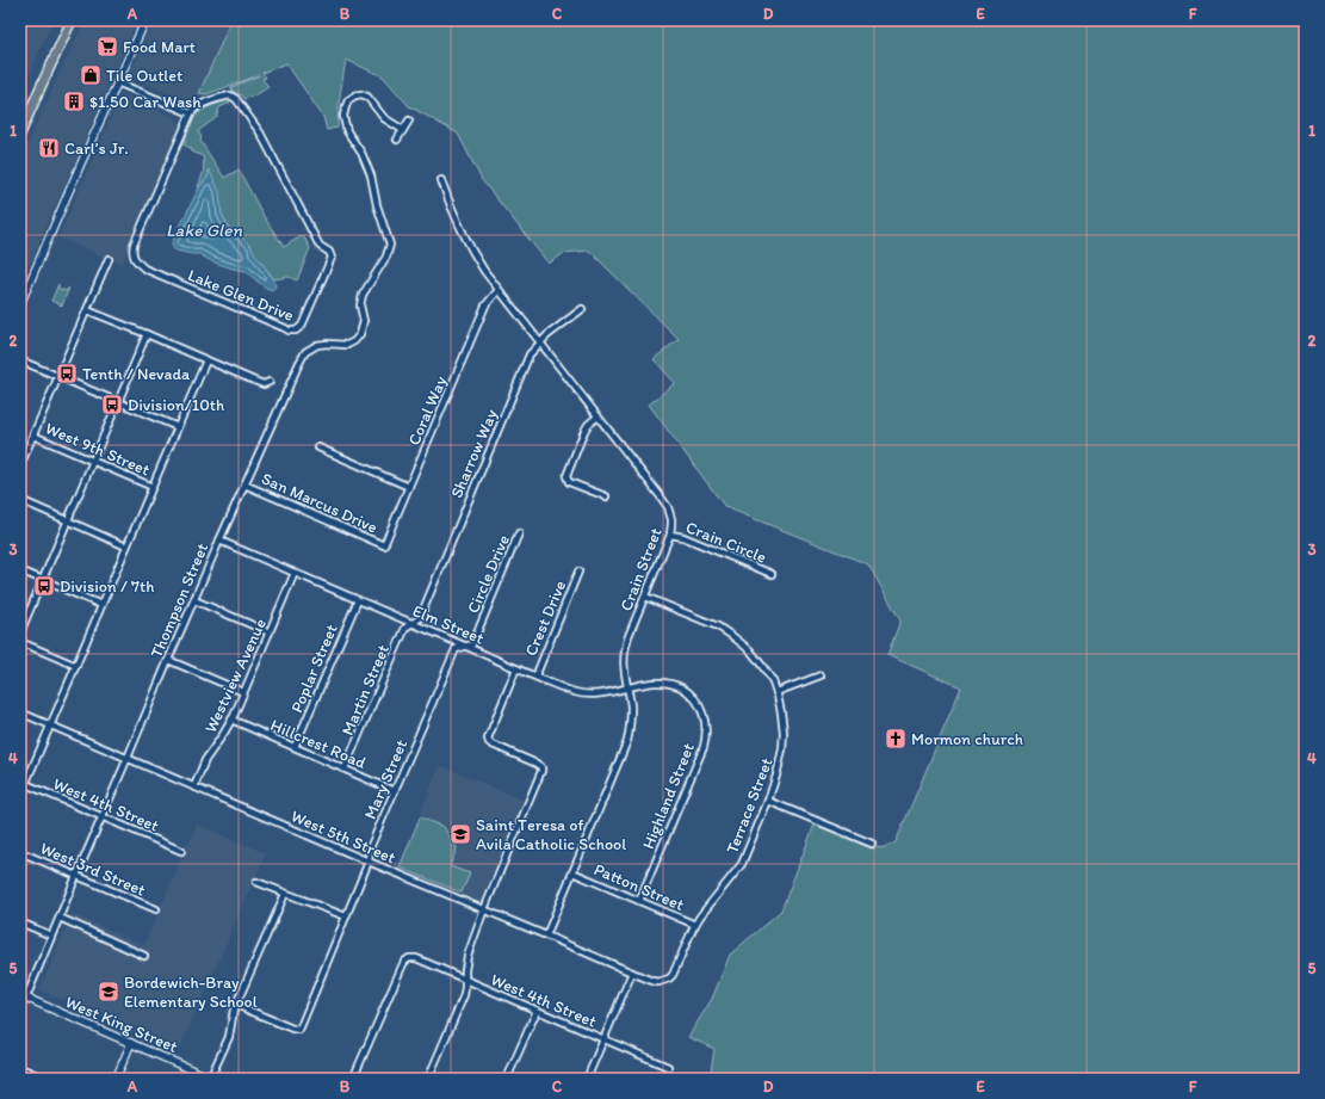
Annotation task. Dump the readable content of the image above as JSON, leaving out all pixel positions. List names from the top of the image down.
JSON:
{
  "streets": {
    "street": [
      "Lake Glen Drive",
      "Coral Way",
      "West 9th Street",
      "Sharrow Way",
      "San Marcus Drive",
      "Crain Circle",
      "Crain Street",
      "Circle Drive",
      "Thompson Street",
      "Crest Drive",
      "Elm Street",
      "Poplar Street",
      "Westview Avenue",
      "Martin Street",
      "Hillcrest Road",
      "Mary Street",
      "Highland Street",
      "West 4th Street",
      "Terrace Street",
      "West 5th Street",
      "West 3rd Street",
      "Patton Street",
      "West King Street"
    ]
  },
  "crossings": [
    ["Coral Way", "San Marcus Drive"],
    ["Coral Way", "Crain Street"],
    ["Sharrow Way", "Crain Street"],
    ["Sharrow Way", "Elm Street"],
    ["Sharrow Way", "Martin Street"],
    ["San Marcus Drive", "Thompson Street"],
    ["Crain Circle", "Crain Street"],
    ["Crain Street", "Elm Street"],
    ["Crain Street", "Terrace Street"],
    ["Crain Street", "West 5th Street"],
    ["Crain Street", "Patton Street"],
    ["Circle Drive", "Elm Street"],
    ["Circle Drive", "Mary Street"],
    ["Thompson Street", "Elm Street"],
    ["Thompson Street", "West 4th Street"],
    ["Thompson Street", "West 5th Street"],
    ["Thompson Street", "West 3rd Street"],
    ["Thompson Street", "West King Street"],
    ["Crest Drive", "Elm Street"],
    ["Elm Street", "Poplar Street"],
    ["Elm Street", "Westview Avenue"],
    ["Elm Street", "Martin Street"],
    ["Elm Street", "Mary Street"],
    ["Elm Street", "Highland Street"],
    ["Poplar Street", "Hillcrest Road"],
    ["Westview Avenue", "Hillcrest Road"],
    ["Westview Avenue", "West 5th Street"],
    ["Martin Street", "Hillcrest Road"],
    ["Hillcrest Road", "Mary Street"],
    ["Mary Street", "West 5th Street"],
    ["Highland Street", "Patton Street"],
    ["Terrace Street", "West 5th Street"],
    ["Terrace Street", "Patton Street"]
  ],
  "water": ["Lake Glen"],
  "places": {
    "supermarket": ["Food Mart"],
    "shop": ["Tile Outlet"],
    "building": ["$1.50 Car Wash"],
    "restaurant": ["Carl’s Jr."],
    "bus stop": ["Tenth / Nevada", "Division/10th", "Division / 7th"],
    "church": ["Mormon church"],
    "school or university": ["Saint Teresa of Avila Catholic School", "Bordewich-Bray Elementary School"]
  },
  "grid": {
    "columns": [
      "A",
      "B",
      "C",
      "D",
      "E",
      "F"
    ],
    "rows": [
      "1",
      "2",
      "3",
      "4",
      "5"
    ]
  }
}
